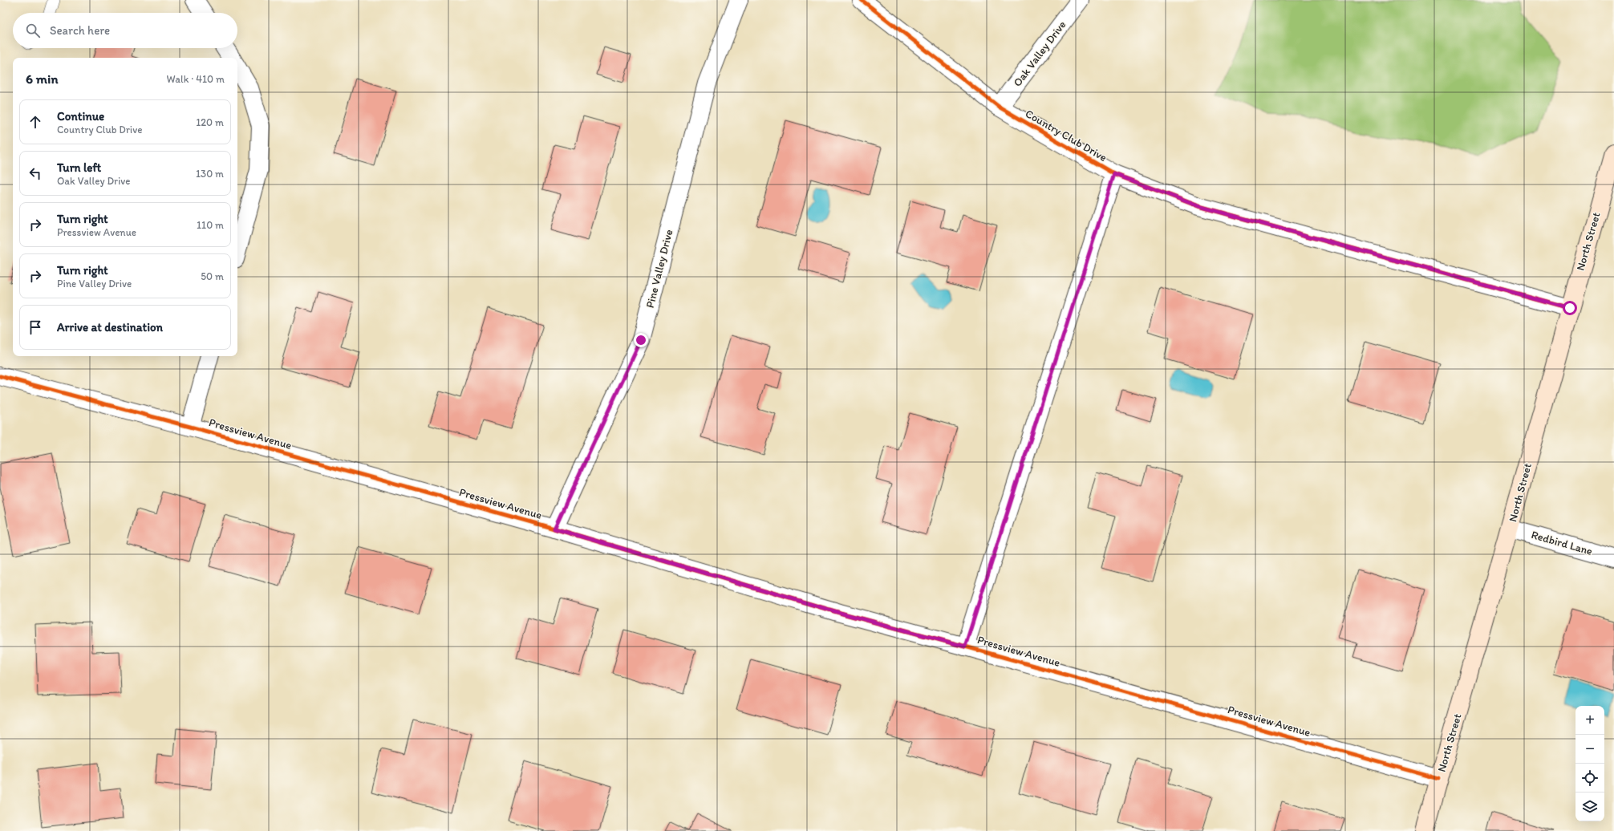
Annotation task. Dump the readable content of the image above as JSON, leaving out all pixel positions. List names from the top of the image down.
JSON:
{
  "streets": {
    "street": [
      "Oak Valley Drive",
      "Country Club Drive",
      "North Street",
      "Pine Valley Drive",
      "Pressview Avenue",
      "Redbird Lane"
    ]
  },
  "crossings": [
    ["Oak Valley Drive", "Country Club Drive"],
    ["Country Club Drive", "North Street"],
    ["North Street", "Pressview Avenue"],
    ["North Street", "Redbird Lane"],
    ["Pine Valley Drive", "Pressview Avenue"]
  ],
  "page": {
    "search": "Search here",
    "heading": ["6 min", "Walk · 410 m"],
    "list": [
      ["Continue", "Country Club Drive", "120 m"],
      ["Turn left", "Oak Valley Drive", "130 m"],
      ["Turn right", "Pressview Avenue", "110 m"],
      ["Turn right", "Pine Valley Drive", "50 m"],
      "Arrive at destination"
    ],
    "map_buttons": ["+", "−"]
  }
}
